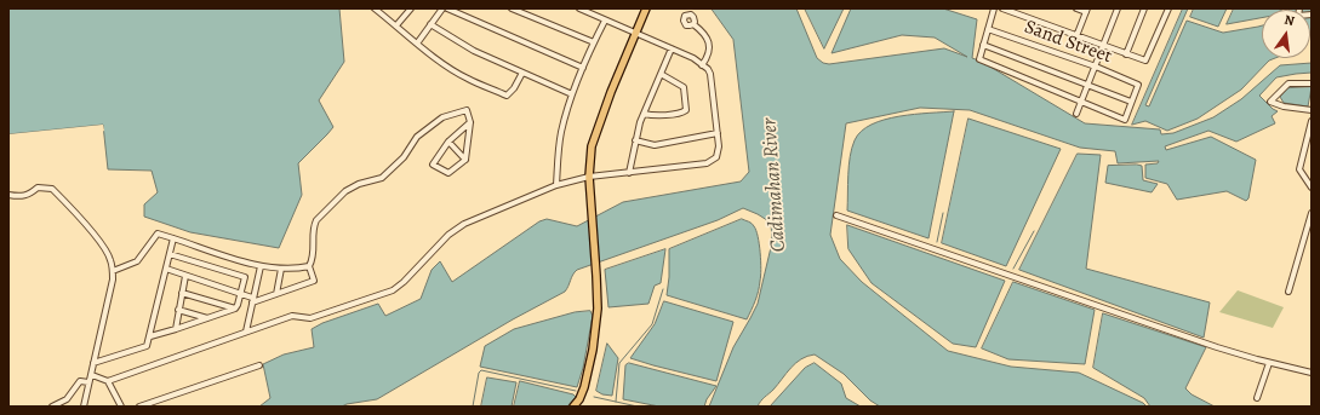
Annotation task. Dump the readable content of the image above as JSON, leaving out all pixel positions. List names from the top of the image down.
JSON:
{
  "streets": {
    "street": ["Sand Street"]
  },
  "water": ["Cadimahan River"],
  "north": "top"
}
